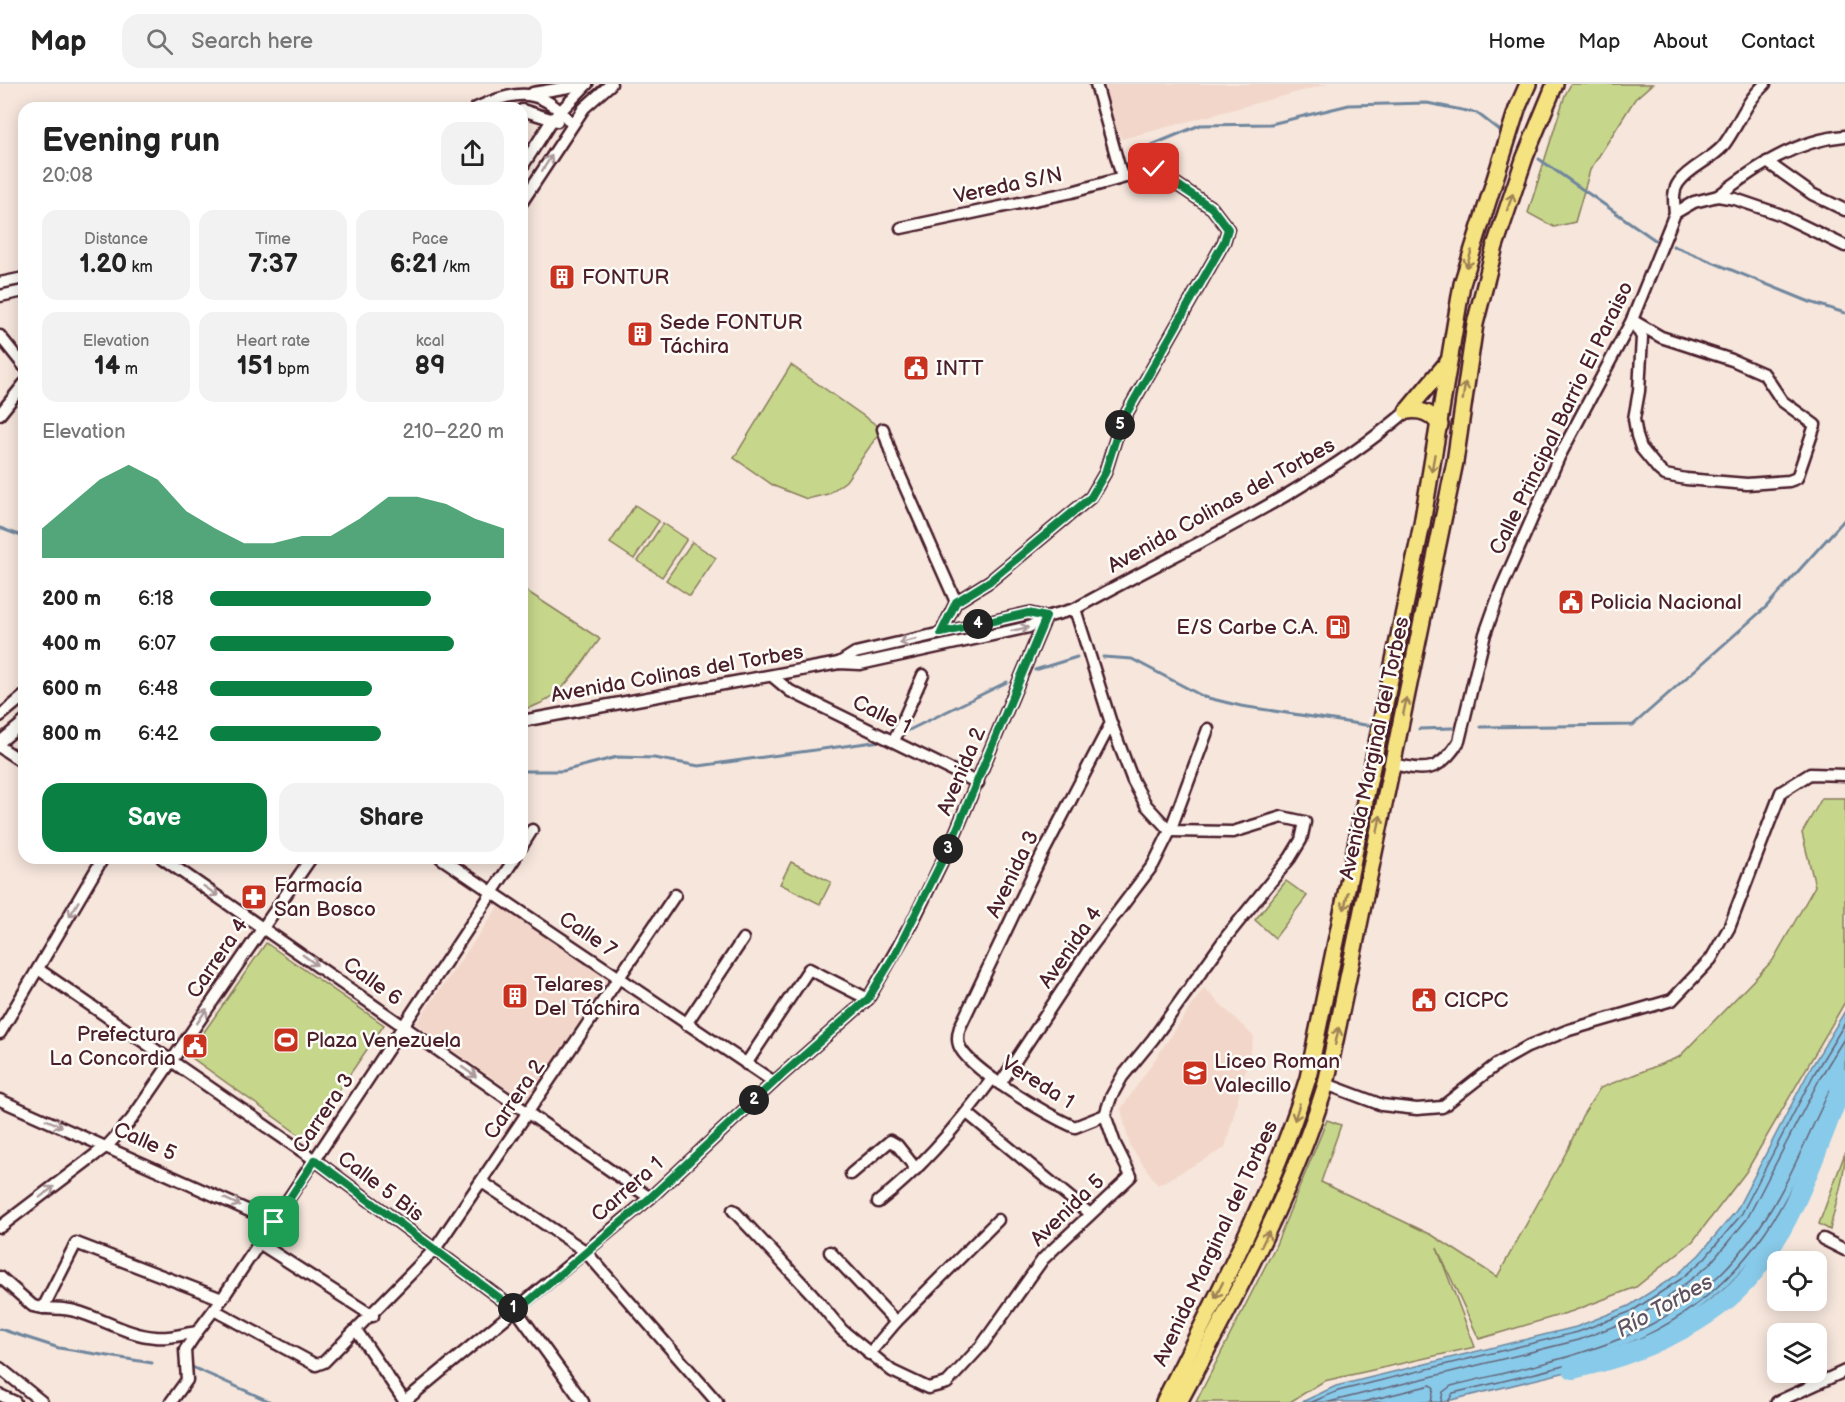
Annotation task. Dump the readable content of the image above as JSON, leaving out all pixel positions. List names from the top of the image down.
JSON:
{
  "streets": {
    "highway": ["Avenida Marginal del Torbes"],
    "street": [
      "Vereda S/N",
      "Calle Principal Barrio El Paraiso",
      "Avenida Colinas del Torbes",
      "Calle 1",
      "Avenida 2",
      "Avenida 3",
      "Calle 7",
      "Avenida 4",
      "Carrera 4",
      "Calle 6",
      "Vereda 1",
      "Carrera 2",
      "Carrera 3",
      "Calle 5",
      "Calle 5 Bis",
      "Carrera 1",
      "Avenida 5"
    ]
  },
  "crossings": [
    ["Calle Principal Barrio El Paraiso", "Avenida Marginal del Torbes"],
    ["Avenida Colinas del Torbes", "Calle 1"],
    ["Avenida Colinas del Torbes", "Avenida 2"],
    ["Calle 1", "Avenida 2"],
    ["Avenida 2", "Carrera 1"],
    ["Avenida 3", "Vereda 1"],
    ["Calle 7", "Carrera 2"],
    ["Calle 7", "Carrera 3"],
    ["Calle 7", "Carrera 1"],
    ["Avenida 4", "Vereda 1"],
    ["Carrera 4", "Calle 6"],
    ["Carrera 4", "Calle 5"],
    ["Carrera 4", "Calle 5 Bis"],
    ["Calle 6", "Carrera 2"],
    ["Calle 6", "Carrera 3"],
    ["Calle 6", "Carrera 1"],
    ["Vereda 1", "Avenida 5"],
    ["Carrera 2", "Carrera 3"],
    ["Carrera 2", "Calle 5 Bis"],
    ["Carrera 3", "Calle 5"],
    ["Carrera 3", "Calle 5 Bis"],
    ["Calle 5 Bis", "Carrera 1"]
  ],
  "one_way": ["Carrera 4", "Calle 6", "Calle 5"],
  "water": ["Río Torbes"],
  "places": {
    "building": ["FONTUR", "Sede FONTUR Táchira", "Telares Del Táchira"],
    "public building": [
      "INTT",
      "Policia Nacional",
      "CICPC",
      "Prefectura La Concordia"
    ],
    "fuel station": ["E/S Carbe C.A."],
    "pharmacy": ["Farmacía San Bosco"],
    "sports": ["Plaza Venezuela"],
    "school or university": ["Liceo Roman Valecillo"]
  },
  "page": {
    "header": "Map",
    "search": "Search here",
    "nav": [
      "Home",
      "Map",
      "About",
      "Contact"
    ],
    "heading": ["Evening run", "20:08"],
    "stats": [
      ["Distance", "1.20 km"],
      ["Time", "7:37"],
      ["Pace", "6:21 /km"],
      ["Elevation", "14 m"],
      ["Heart rate", "151 bpm"],
      ["kcal", "89"]
    ],
    "chart": ["Elevation", "210–220 m"],
    "pins": [
      "5",
      "4",
      "3",
      "2",
      "1"
    ],
    "list": [
      {
        "name": "200 m",
        "note": "6:18"
      },
      {
        "name": "400 m",
        "note": "6:07"
      },
      {
        "name": "600 m",
        "note": "6:48"
      },
      {
        "name": "800 m",
        "note": "6:42"
      }
    ],
    "buttons": ["Save", "Share"]
  }
}
